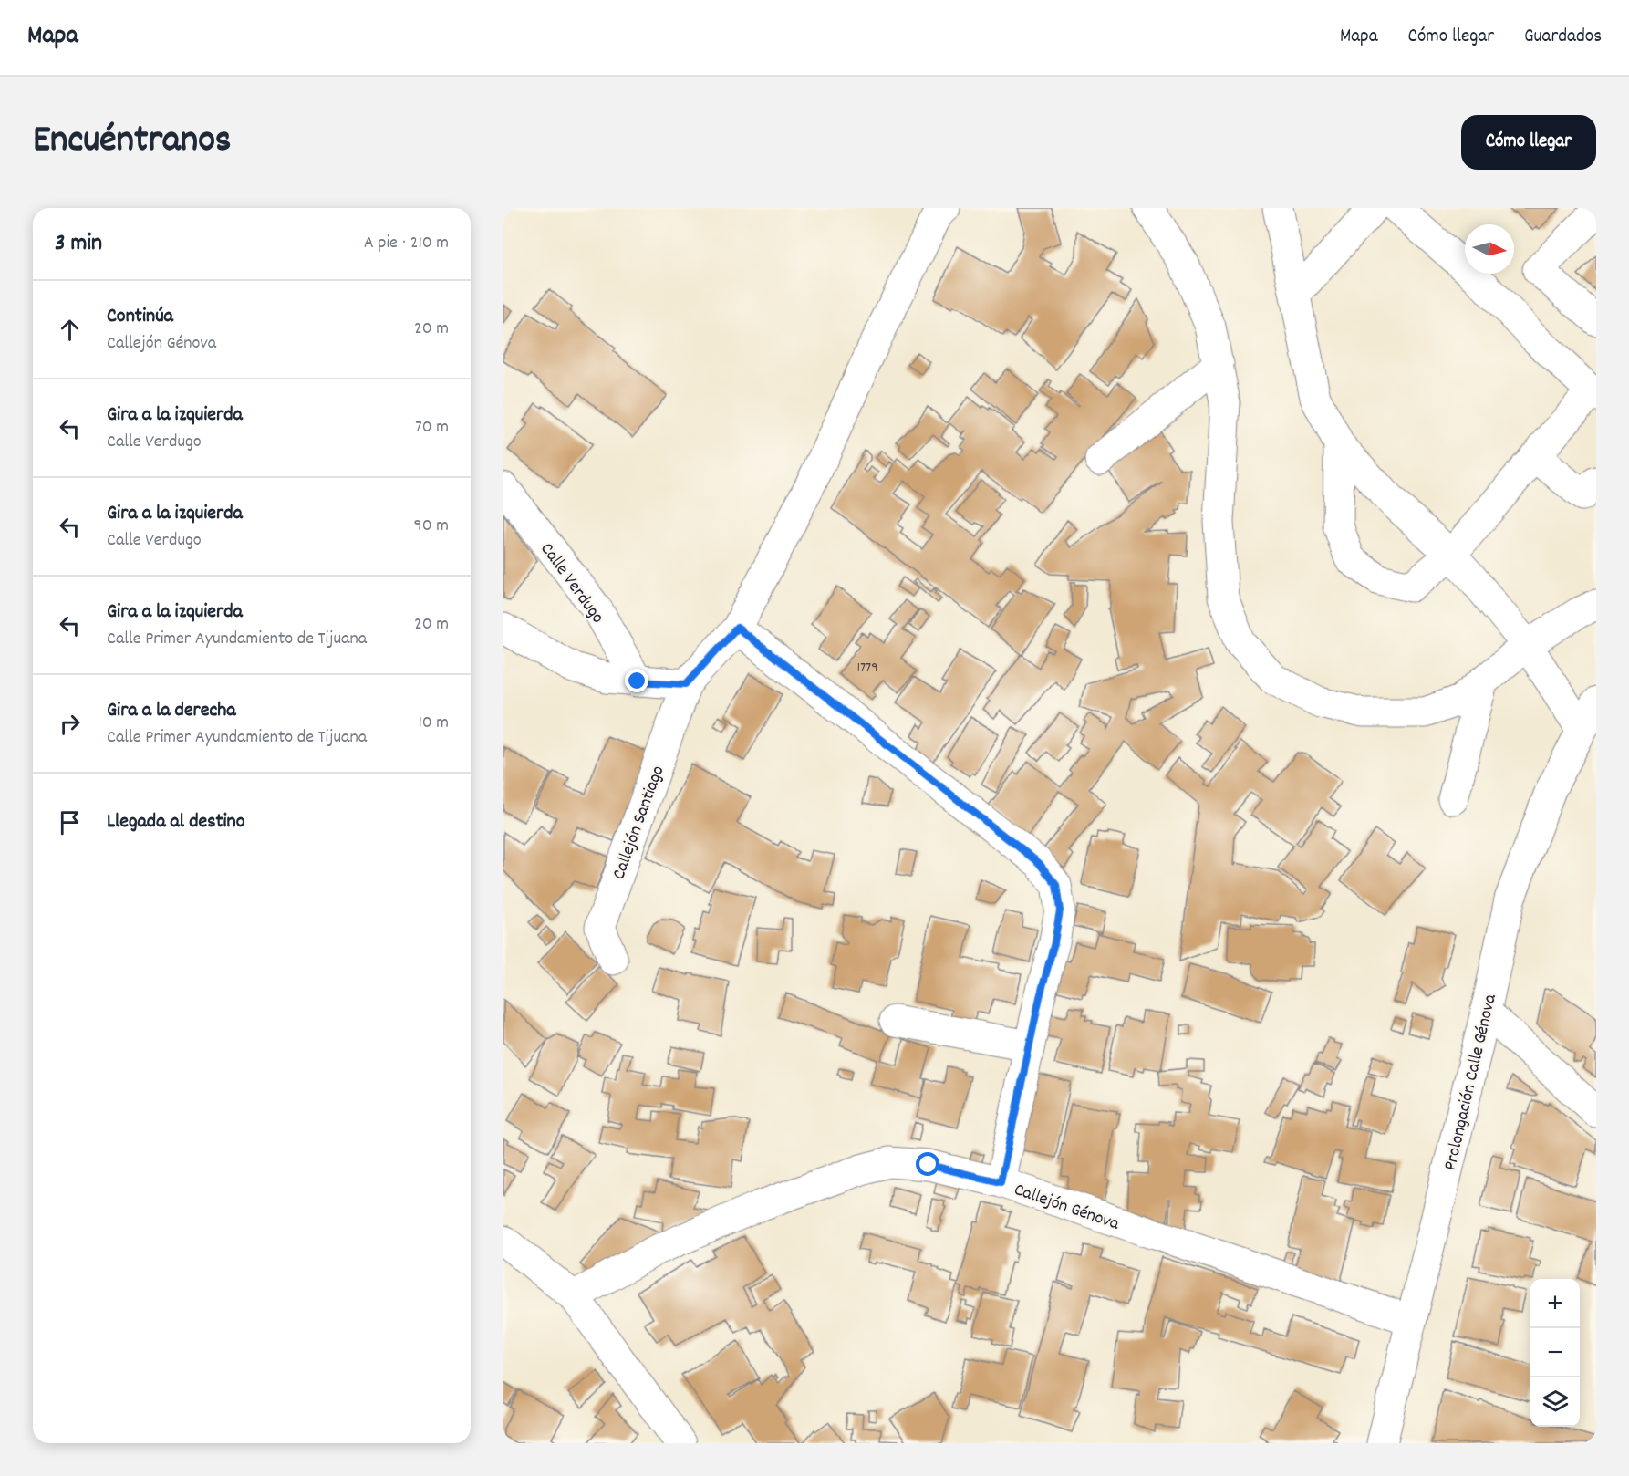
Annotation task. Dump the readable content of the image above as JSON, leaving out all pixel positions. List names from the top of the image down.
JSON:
{
  "streets": {
    "street": [
      "Calle Verdugo",
      "Callejón Santiago",
      "Prolongación Calle Génova",
      "Callejón Génova"
    ]
  },
  "crossings": [
    ["Prolongación Calle Génova", "Callejón Génova"]
  ],
  "house_numbers": ["1779"],
  "north": "right",
  "page": {
    "header": "Mapa",
    "nav": ["Mapa", "Cómo llegar", "Guardados"],
    "title": "Encuéntranos",
    "buttons": "Cómo llegar",
    "heading": ["3 min", "A pie · 210 m"],
    "list": [
      ["Continúa", "Callejón Génova", "20 m"],
      ["Gira a la izquierda", "Calle Verdugo", "70 m"],
      ["Gira a la izquierda", "Calle Verdugo", "90 m"],
      ["Gira a la izquierda", "Calle Primer Ayundamiento de Tijuana", "20 m"],
      ["Gira a la derecha", "Calle Primer Ayundamiento de Tijuana", "10 m"],
      "Llegada al destino"
    ],
    "map_buttons": ["+", "−"]
  }
}
